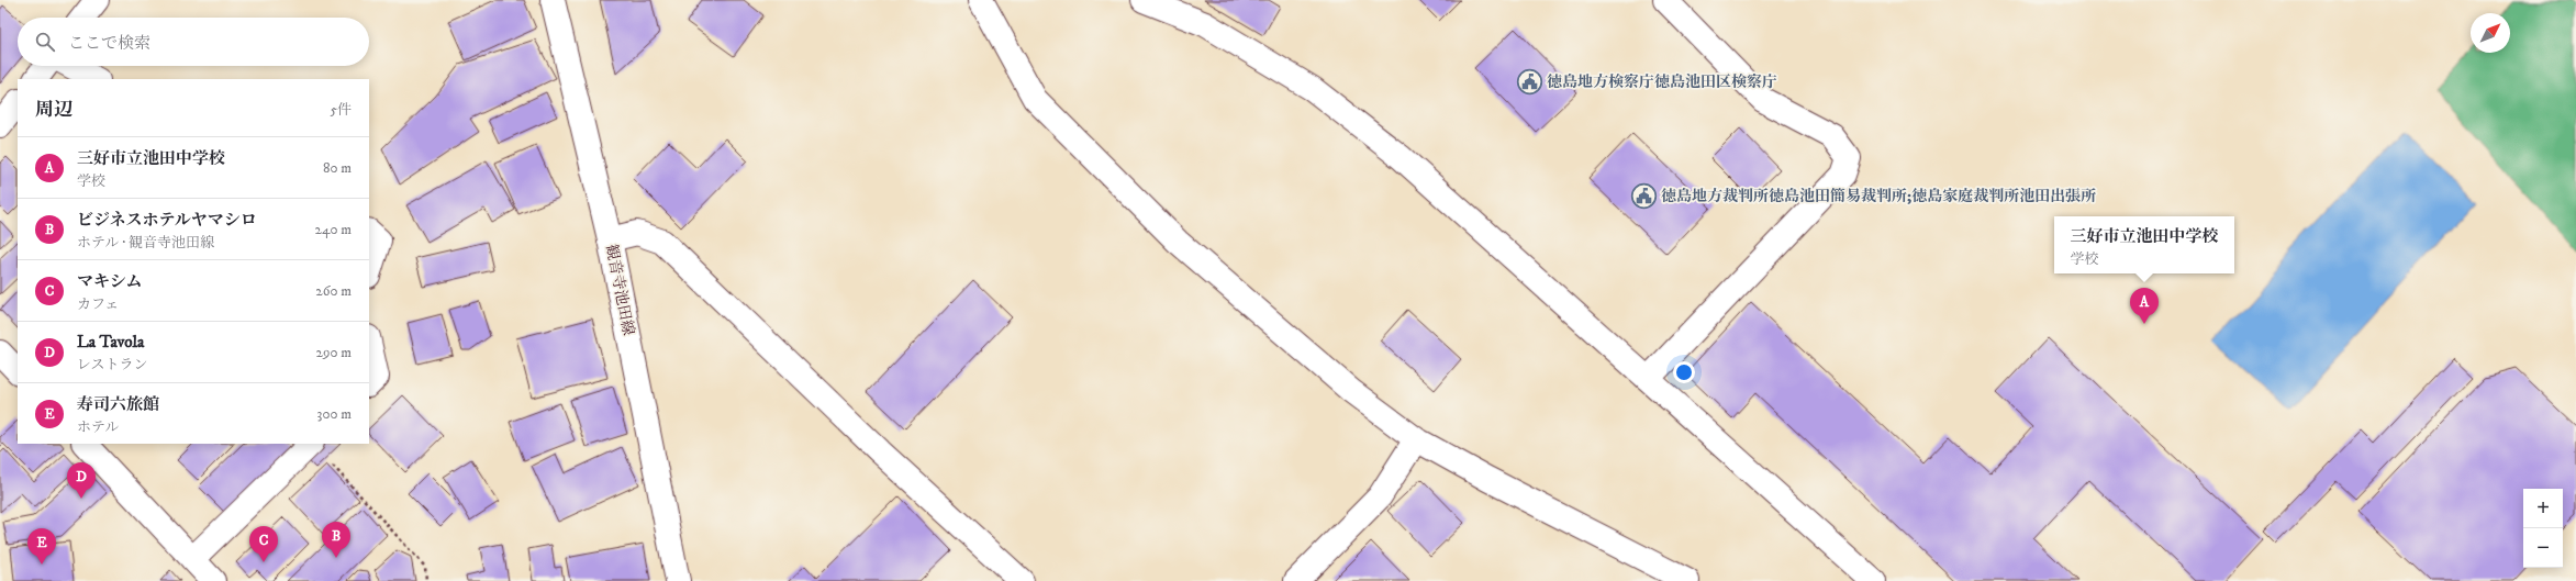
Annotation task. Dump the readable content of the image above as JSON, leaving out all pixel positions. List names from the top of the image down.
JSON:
{
  "streets": {
    "street": ["観音寺池田線"]
  },
  "places": {
    "public building": ["徳島地方検察庁徳島池田区検察庁", "徳島地方裁判所徳島池田簡易裁判所;徳島家庭裁判所池田出張所"]
  },
  "north": "top right",
  "page": {
    "search": "ここで検索",
    "heading": ["周辺", "5件"],
    "list": [
      {
        "mark": "A",
        "name": "三好市立池田中学校",
        "note": "学校",
        "value": "80 m"
      },
      {
        "mark": "B",
        "name": "ビジネスホテルヤマシロ",
        "note": "ホテル · 観音寺池田線",
        "value": "240 m"
      },
      {
        "mark": "C",
        "name": "マキシム",
        "note": "カフェ",
        "value": "260 m"
      },
      {
        "mark": "D",
        "name": "La Tavola",
        "note": "レストラン",
        "value": "290 m"
      },
      {
        "mark": "E",
        "name": "寿司六旅館",
        "note": "ホテル",
        "value": "300 m"
      }
    ],
    "popup": ["三好市立池田中学校", "学校"],
    "pins": [
      "A",
      "D",
      "B",
      "C",
      "E"
    ],
    "map_buttons": ["+", "−"]
  }
}
